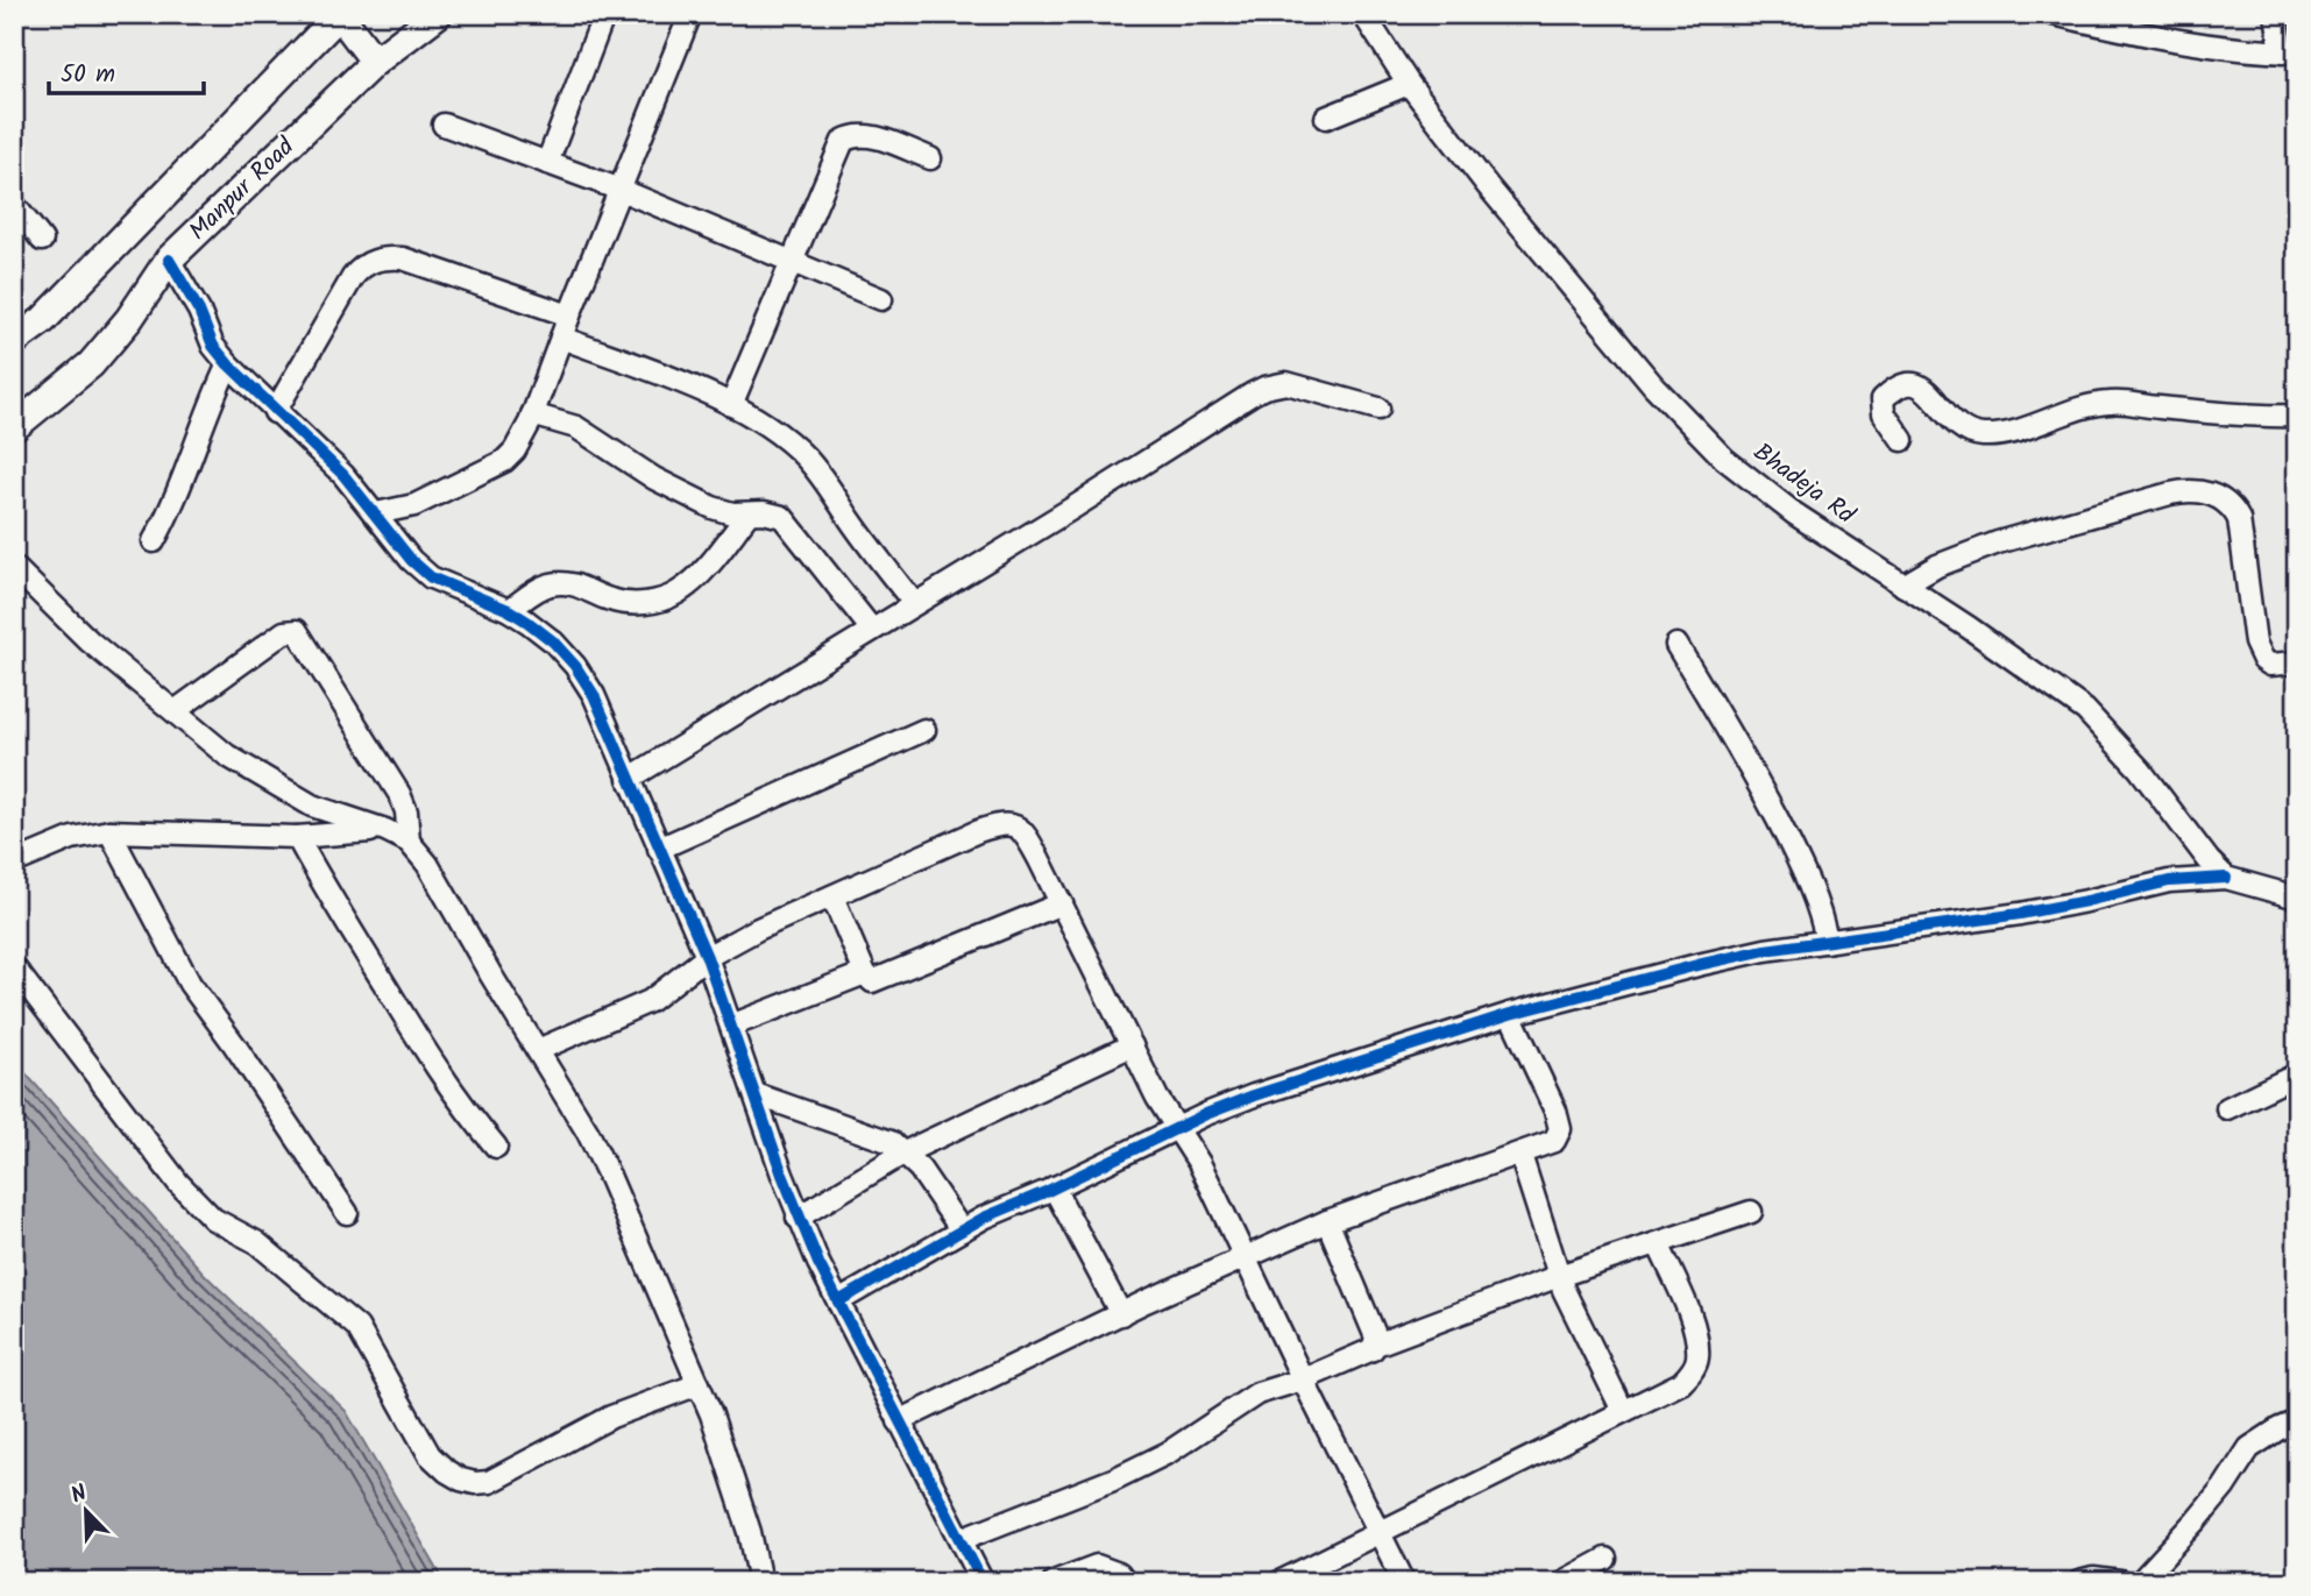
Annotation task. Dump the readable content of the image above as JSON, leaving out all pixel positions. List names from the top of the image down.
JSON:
{
  "streets": {
    "main road": ["Manpur Road"],
    "street": ["Bhadeja Rd"]
  },
  "scale_bar": "50 m",
  "north": "top left"
}
